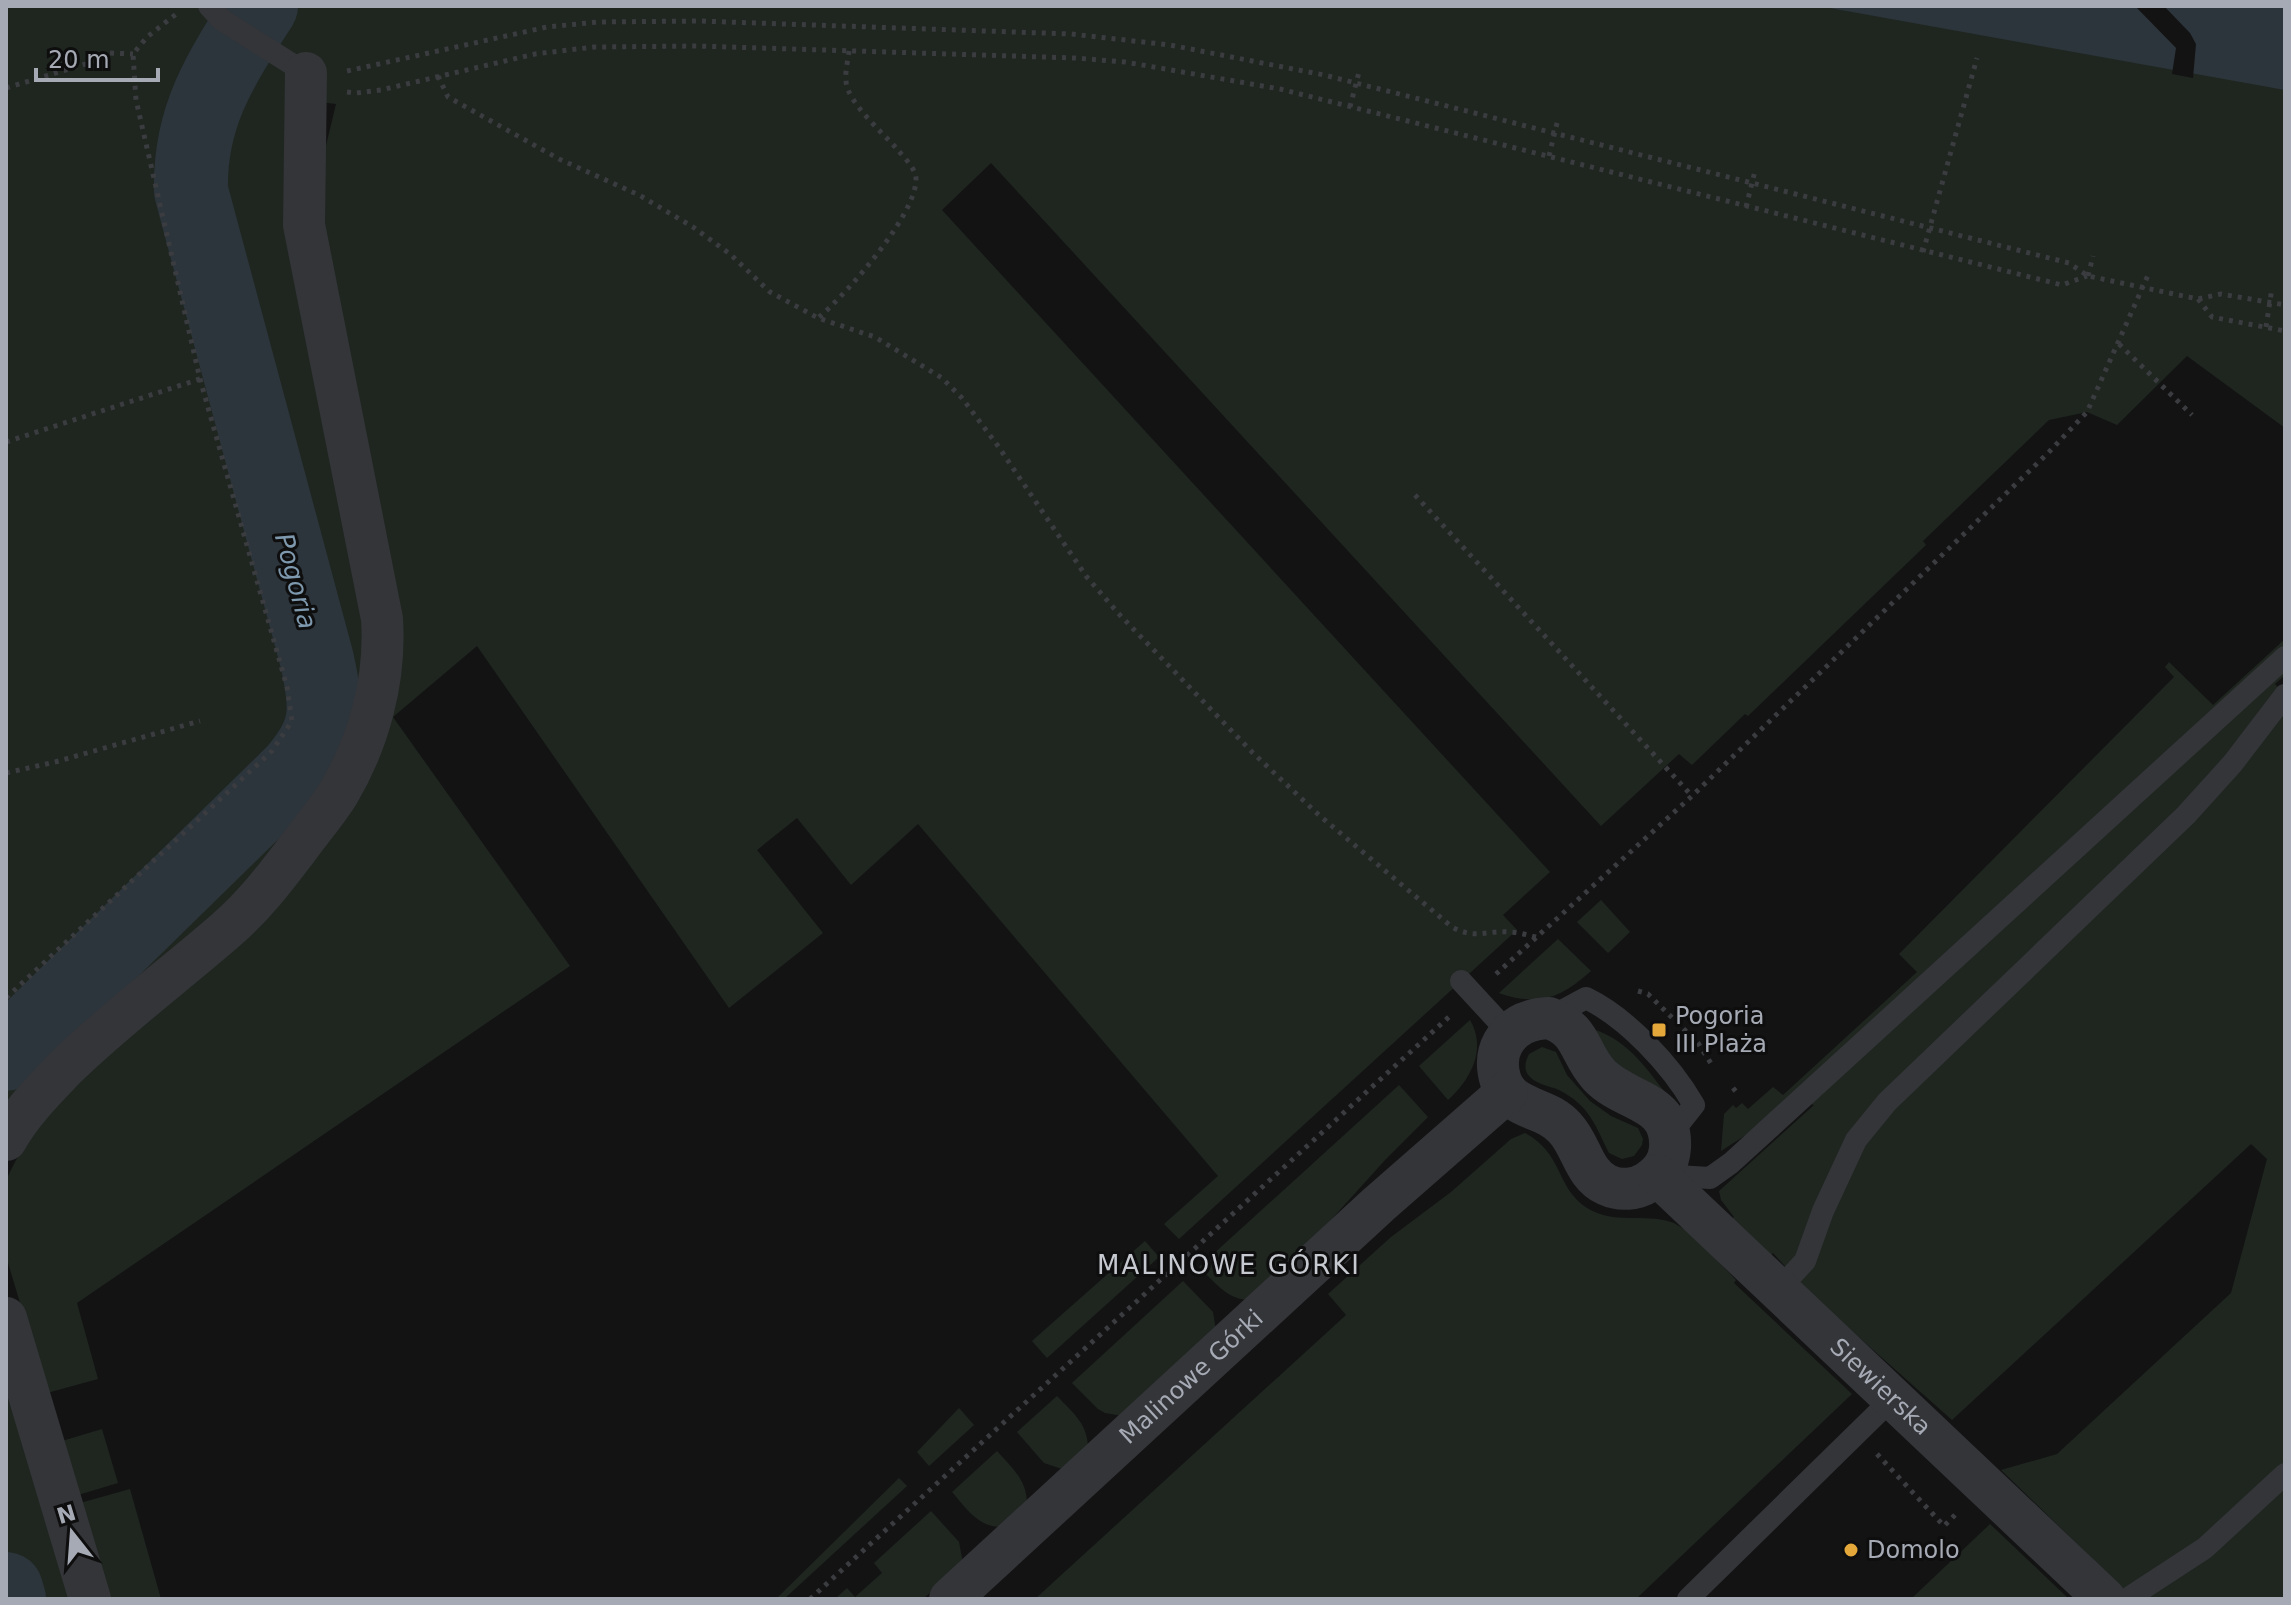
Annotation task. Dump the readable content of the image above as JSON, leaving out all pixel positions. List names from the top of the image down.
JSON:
{
  "streets": {
    "street": ["Malinowe Górki", "Siewierska"]
  },
  "districts": ["MALINOWE GÓRKI"],
  "water": ["Pogoria"],
  "places": {
    "transit": ["Pogoria III Plaża"],
    "other": ["Domolo"]
  },
  "scale_bar": "20 m",
  "north": "top"
}
